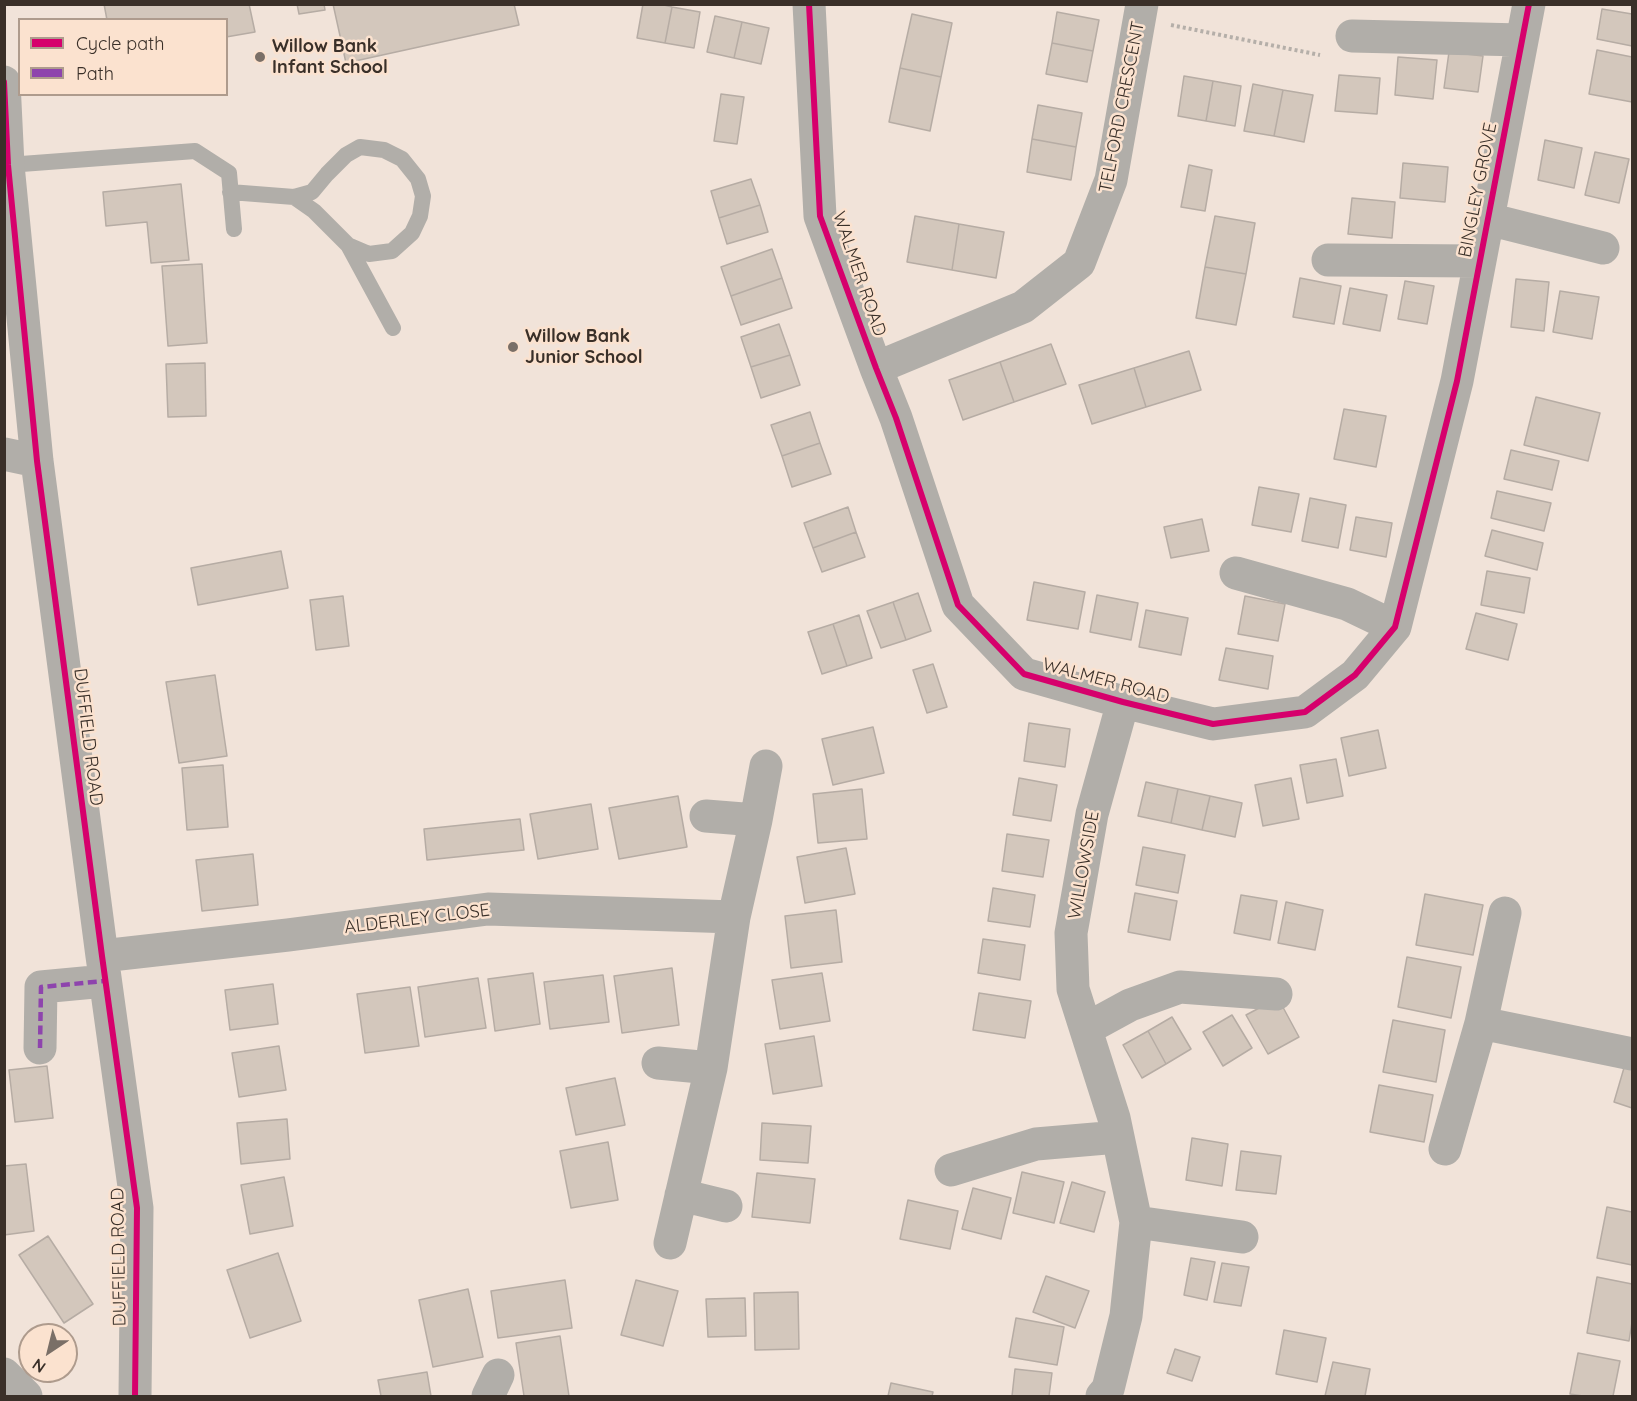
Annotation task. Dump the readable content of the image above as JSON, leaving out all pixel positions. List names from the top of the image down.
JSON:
{
  "streets": {
    "street": [
      "TELFORD CRESCENT",
      "BINGLEY GROVE",
      "WALMER ROAD",
      "DUFFIELD ROAD",
      "WILLOWSIDE",
      "ALDERLEY CLOSE"
    ]
  },
  "crossings": [
    ["TELFORD CRESCENT", "WALMER ROAD"],
    ["BINGLEY GROVE", "WALMER ROAD"],
    ["WALMER ROAD", "WILLOWSIDE"],
    ["DUFFIELD ROAD", "ALDERLEY CLOSE"]
  ],
  "places": ["Willow Bank Infant School", "Willow Bank Junior School"],
  "legend": ["Cycle path", "Path"],
  "north": "bottom left"
}
